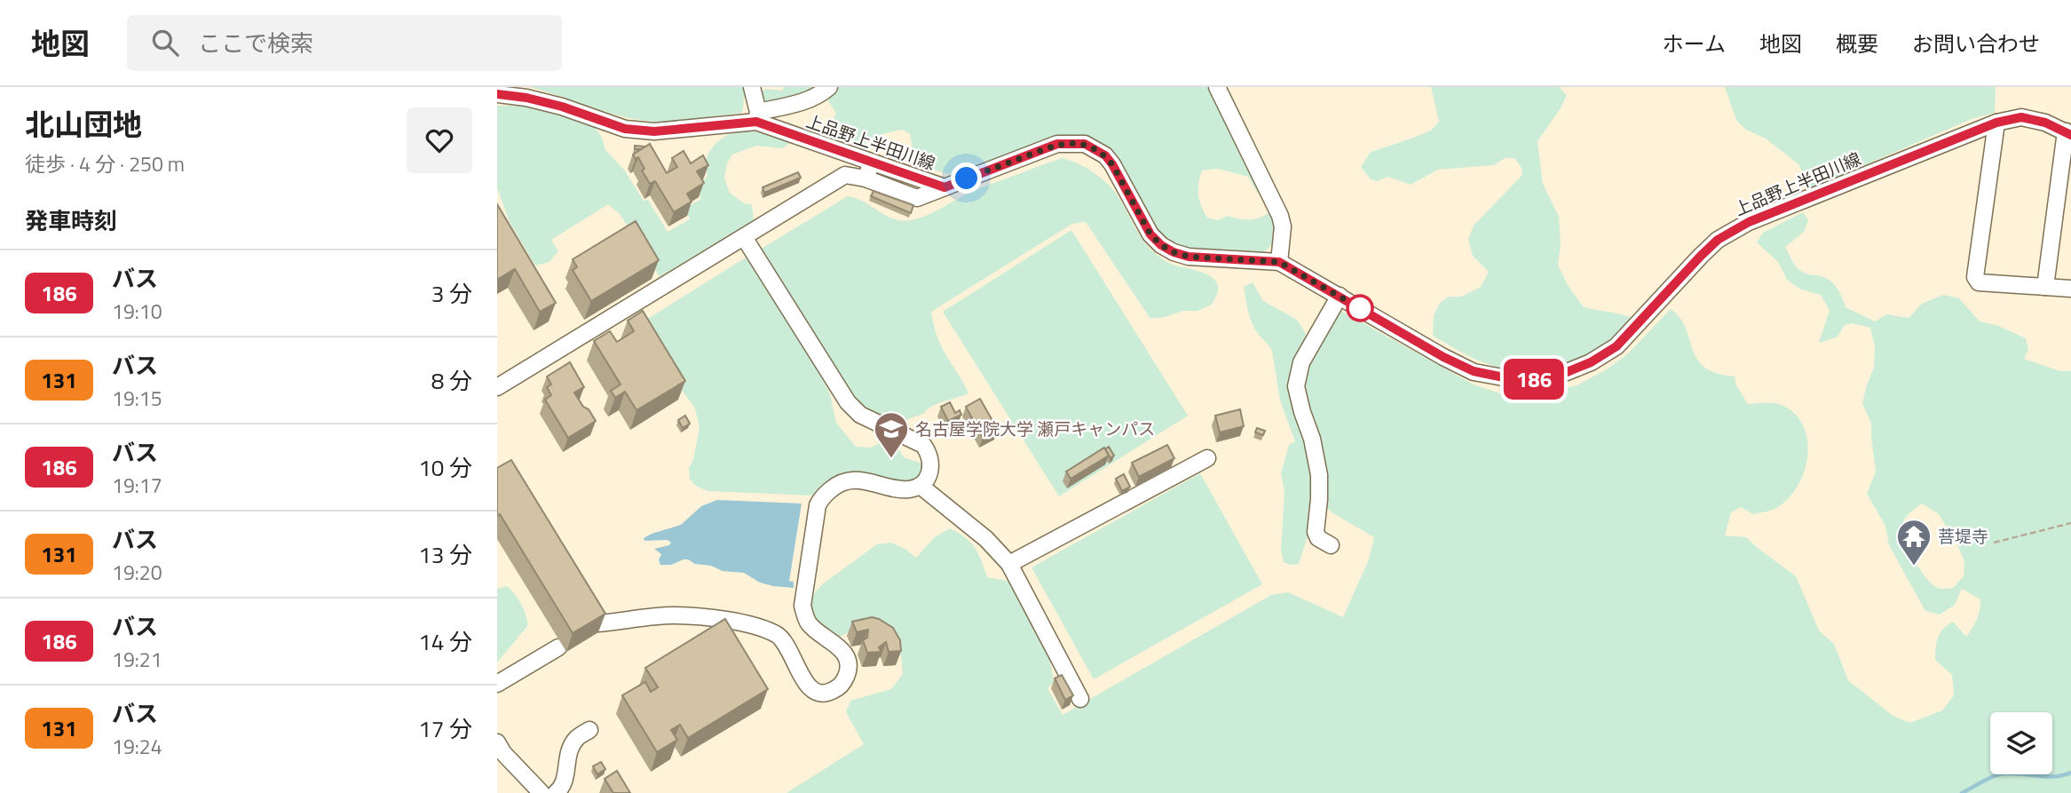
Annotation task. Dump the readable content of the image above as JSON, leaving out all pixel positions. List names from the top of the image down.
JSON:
{
  "streets": {
    "street": ["上品野上半田川線"]
  },
  "places": {
    "school or university": ["名古屋学院大学 瀬戸キャンパス"],
    "temple": ["菩堤寺"]
  },
  "lines": ["bus line 186"],
  "page": {
    "header": "地図",
    "search": "ここで検索",
    "nav": [
      "ホーム",
      "地図",
      "概要",
      "お問い合わせ"
    ],
    "heading": [
      ["北山団地", "徒歩 · 4 分 · 250 m"],
      "発車時刻"
    ],
    "on_map": "186",
    "list": [
      {
        "mark": "186",
        "name": "バス",
        "note": "19:10",
        "value": "3 分"
      },
      {
        "mark": "131",
        "name": "バス",
        "note": "19:15",
        "value": "8 分"
      },
      {
        "mark": "186",
        "name": "バス",
        "note": "19:17",
        "value": "10 分"
      },
      {
        "mark": "131",
        "name": "バス",
        "note": "19:20",
        "value": "13 分"
      },
      {
        "mark": "186",
        "name": "バス",
        "note": "19:21",
        "value": "14 分"
      },
      {
        "mark": "131",
        "name": "バス",
        "note": "19:24",
        "value": "17 分"
      }
    ]
  }
}
